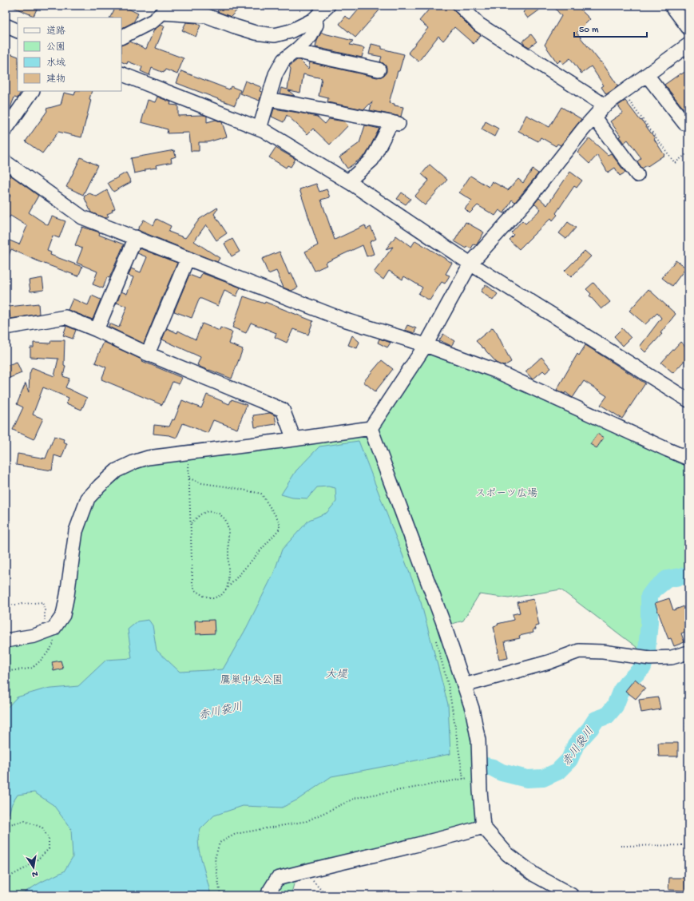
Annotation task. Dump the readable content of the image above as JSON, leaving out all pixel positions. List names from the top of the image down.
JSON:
{
  "water": ["大堤", "赤川袋川"],
  "parks": ["スポーツ広場", "鷹巣中央公園"],
  "legend": [
    "道路",
    "公園",
    "水域",
    "建物"
  ],
  "scale_bar": "50 m",
  "north": "bottom"
}
